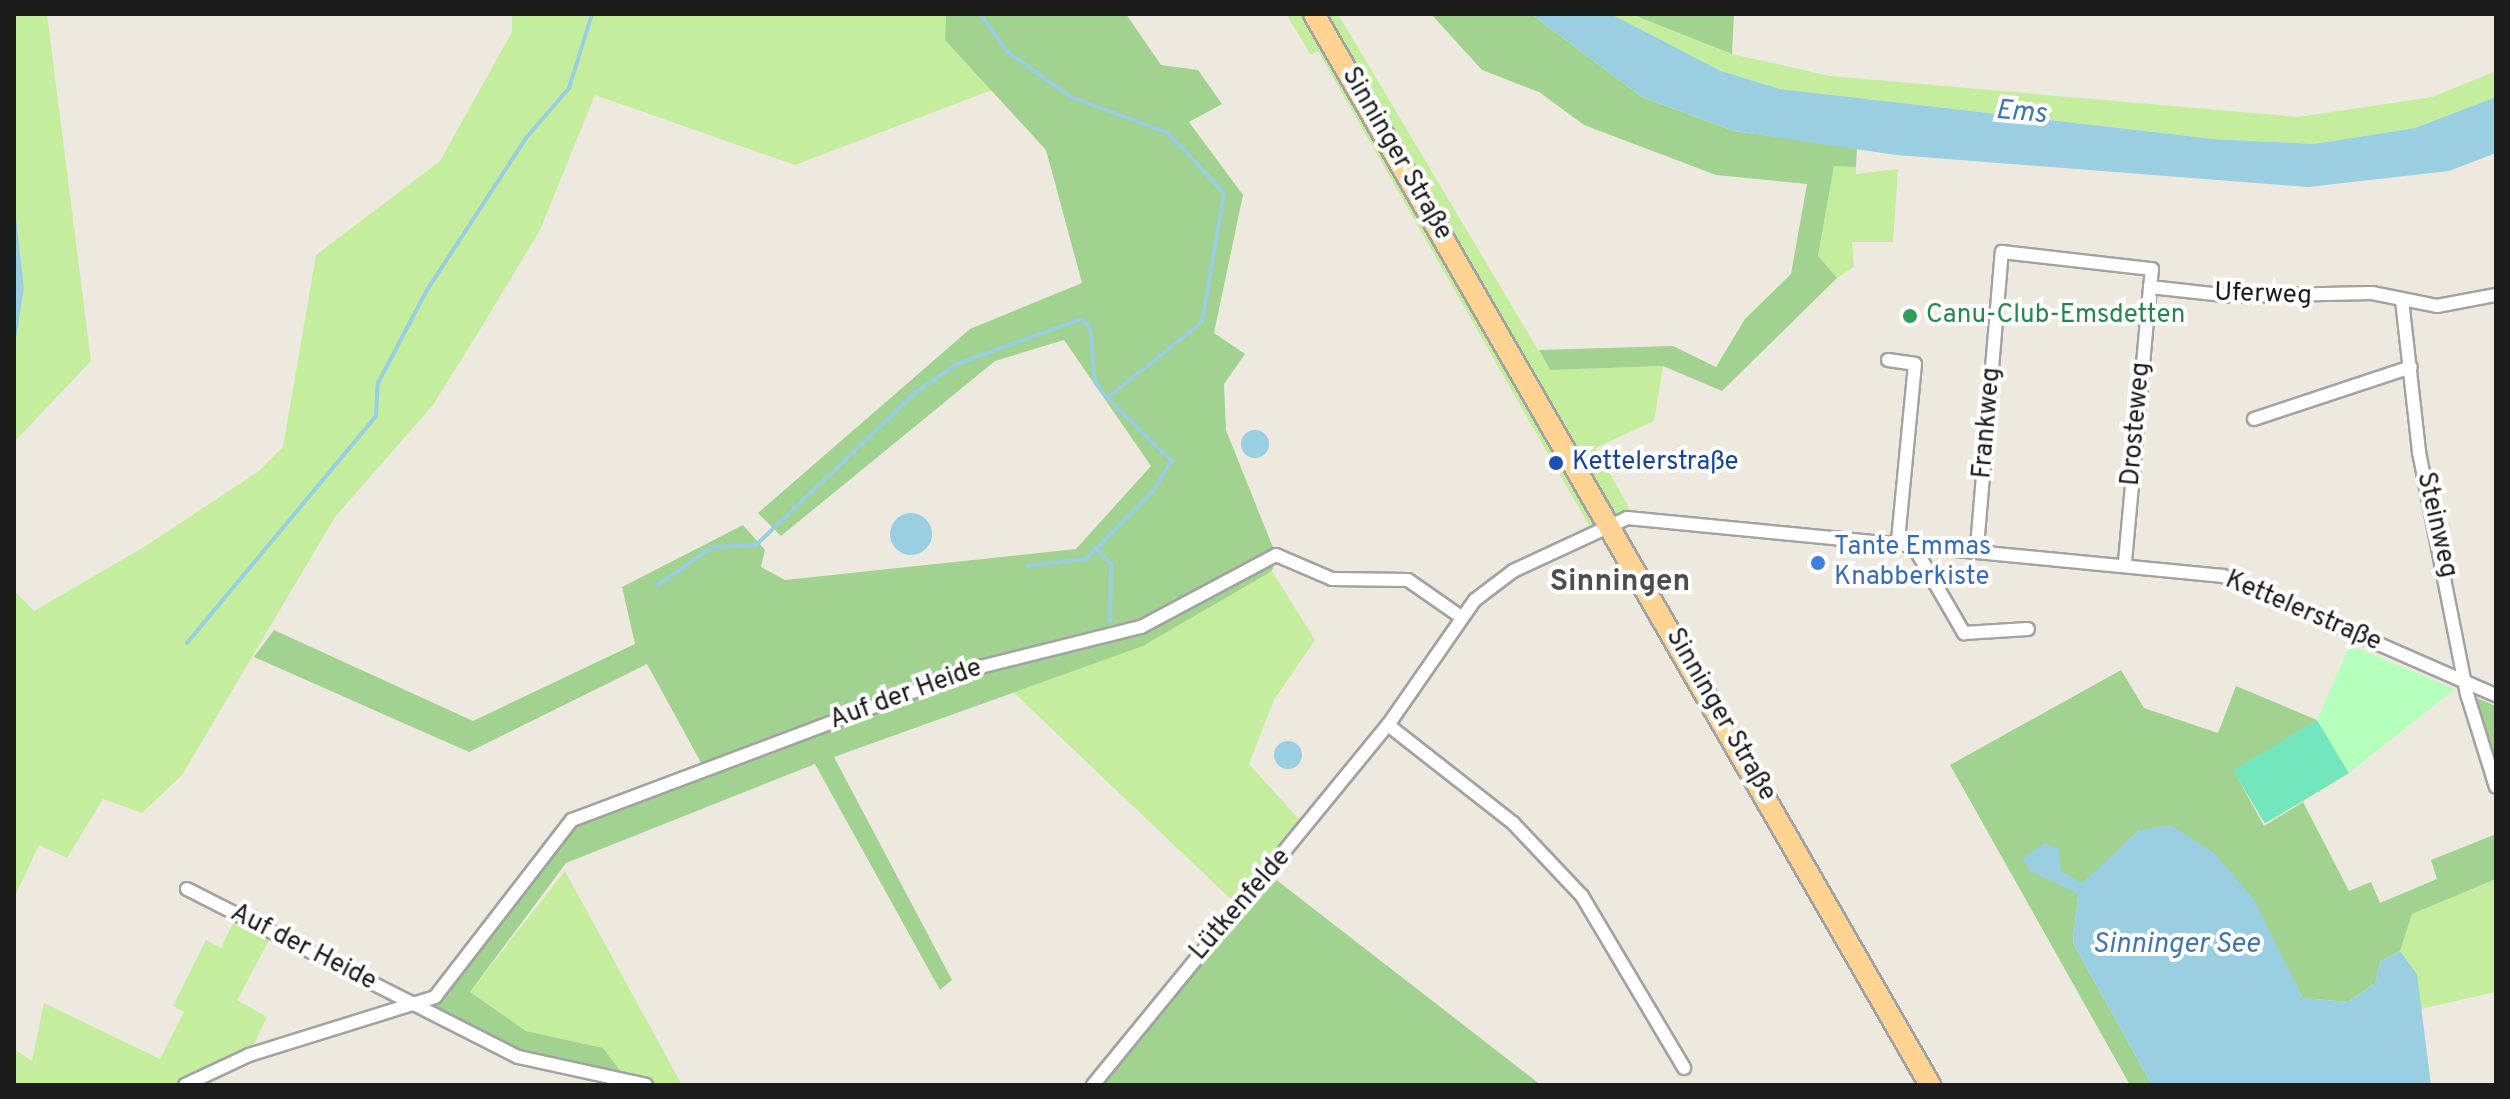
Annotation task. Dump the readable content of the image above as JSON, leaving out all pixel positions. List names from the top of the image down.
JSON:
{
  "streets": {
    "main road": ["Sinninger Straße"],
    "street": [
      "Uferweg",
      "Frankweg",
      "Drosteweg",
      "Steinweg",
      "Kettelerstraße",
      "Auf der Heide",
      "Lütkenfelde"
    ]
  },
  "crossings": [
    ["Sinninger Straße", "Kettelerstraße"],
    ["Sinninger Straße", "Lütkenfelde"],
    ["Uferweg", "Frankweg"],
    ["Uferweg", "Drosteweg"],
    ["Uferweg", "Steinweg"],
    ["Frankweg", "Drosteweg"],
    ["Frankweg", "Kettelerstraße"],
    ["Drosteweg", "Kettelerstraße"],
    ["Steinweg", "Kettelerstraße"],
    ["Kettelerstraße", "Lütkenfelde"],
    ["Auf der Heide", "Lütkenfelde"]
  ],
  "districts": ["Sinningen"],
  "water": ["Ems", "Sinninger See"],
  "places": ["Canu-Club-Emsdetten", "Kettelerstraße", "Tante Emmas Knabberkiste"]
}
